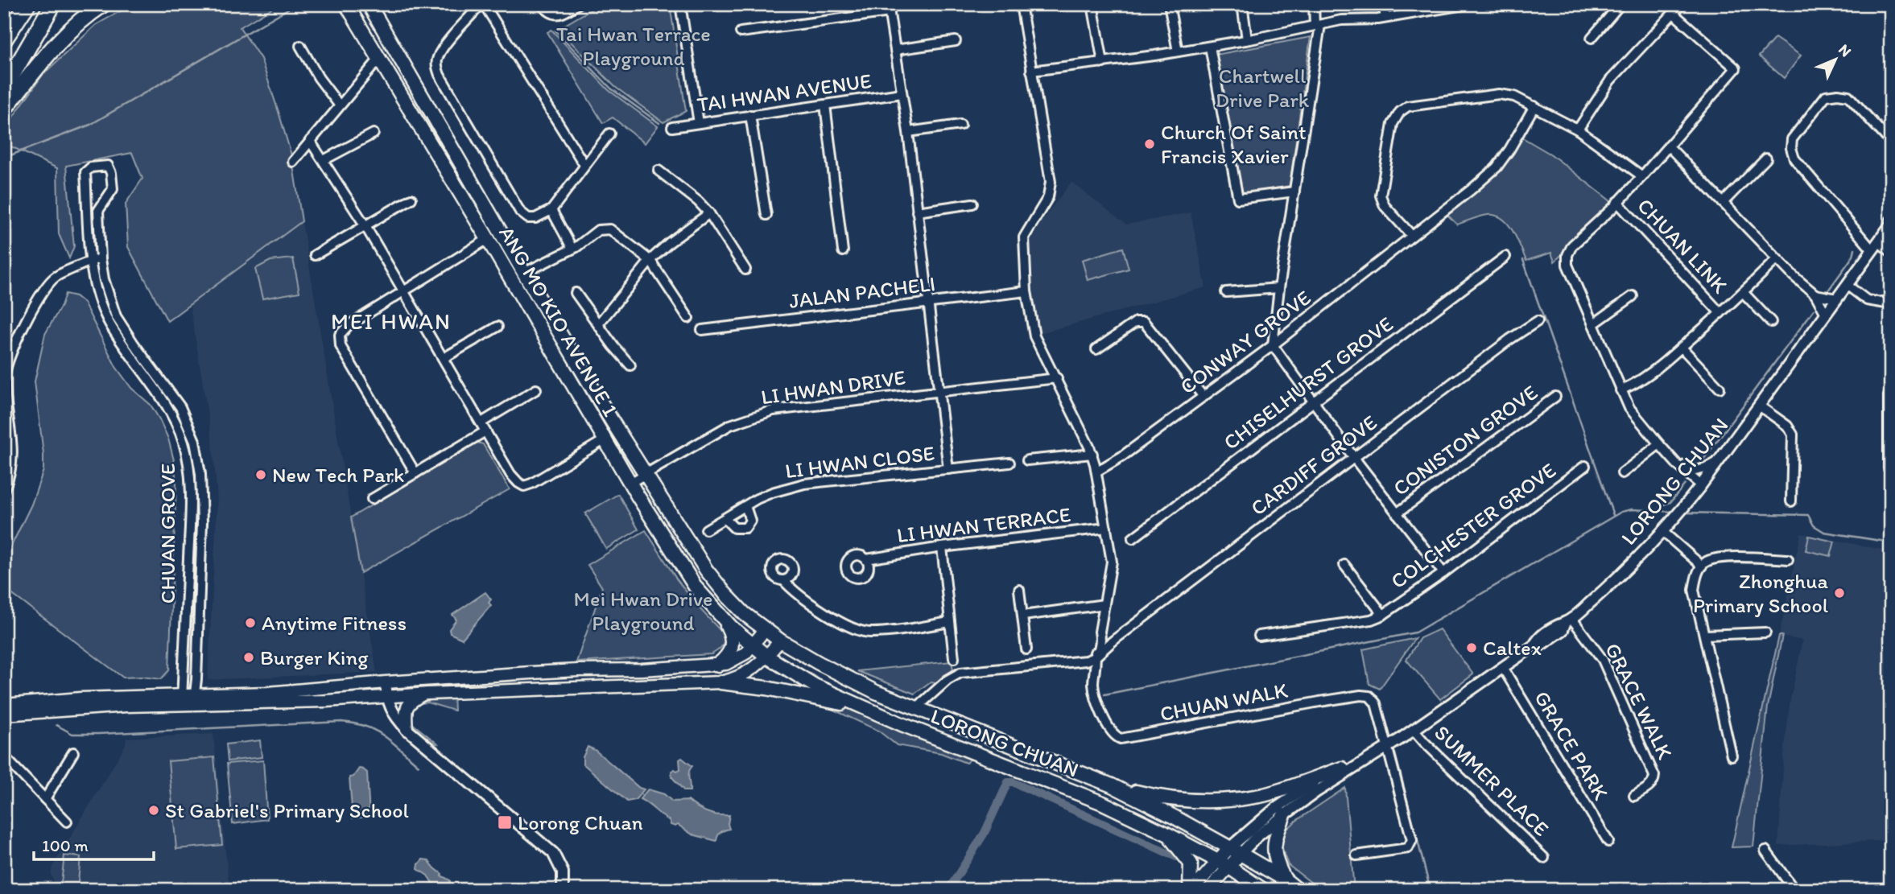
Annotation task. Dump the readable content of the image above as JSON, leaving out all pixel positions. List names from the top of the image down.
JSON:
{
  "streets": {
    "main road": ["ANG MO KIO AVENUE 1", "LORONG CHUAN"],
    "street": [
      "TAI HWAN AVENUE",
      "CHUAN LINK",
      "JALAN PACHELI",
      "CONWAY GROVE",
      "CHISELHURST GROVE",
      "LI HWAN DRIVE",
      "CONISTON GROVE",
      "LI HWAN CLOSE",
      "CARDIFF GROVE",
      "LI HWAN TERRACE",
      "COLCHESTER GROVE",
      "CHUAN GROVE",
      "GRACE WALK",
      "CHUAN WALK",
      "GRACE PARK",
      "SUMMER PLACE"
    ]
  },
  "crossings": [
    ["TAI HWAN AVENUE", "LI HWAN CLOSE"],
    ["JALAN PACHELI", "LI HWAN CLOSE"],
    ["ANG MO KIO AVENUE 1", "LI HWAN DRIVE"],
    ["ANG MO KIO AVENUE 1", "LORONG CHUAN"],
    ["LI HWAN DRIVE", "LI HWAN CLOSE"],
    ["CARDIFF GROVE", "LORONG CHUAN"],
    ["CARDIFF GROVE", "CHUAN WALK"],
    ["LORONG CHUAN", "GRACE WALK"],
    ["LORONG CHUAN", "CHUAN WALK"],
    ["LORONG CHUAN", "GRACE PARK"],
    ["LORONG CHUAN", "SUMMER PLACE"]
  ],
  "districts": ["MEI HWAN"],
  "parks": ["Tai Hwan Terrace Playground", "Chartwell Drive Park", "Mei Hwan Drive Playground"],
  "places": {
    "other": [
      "Church Of Saint Francis Xavier",
      "New Tech Park",
      "Zhonghua Primary School",
      "Anytime Fitness",
      "Caltex",
      "Burger King",
      "St Gabriel's Primary School"
    ],
    "transit": ["Lorong Chuan"]
  },
  "scale_bar": "100 m",
  "north": "top right"
}
